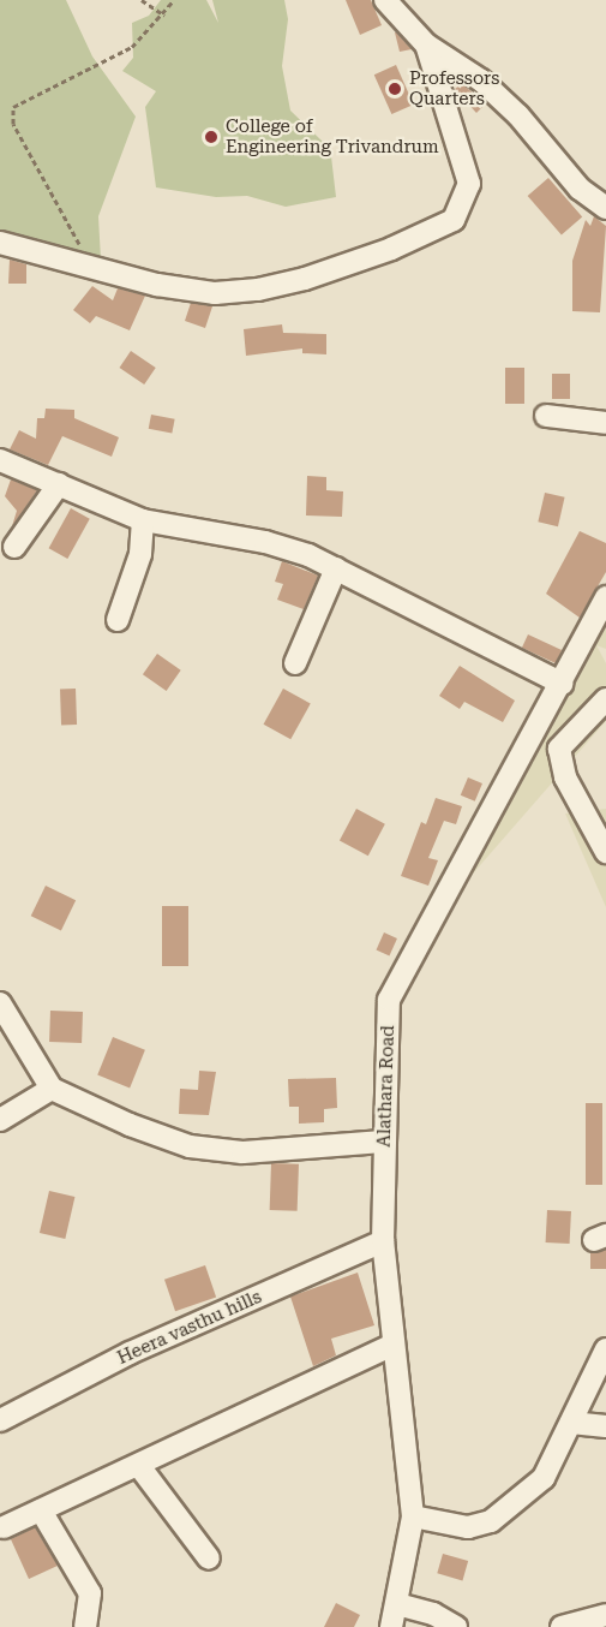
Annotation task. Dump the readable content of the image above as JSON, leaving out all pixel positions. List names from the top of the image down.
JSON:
{
  "streets": {
    "street": ["Alathara Road", "Heera vasthu hills"]
  },
  "crossings": [
    ["Alathara Road", "Heera vasthu hills"]
  ],
  "places": ["Professors Quarters", "College of Engineering Trivandrum"]
}
